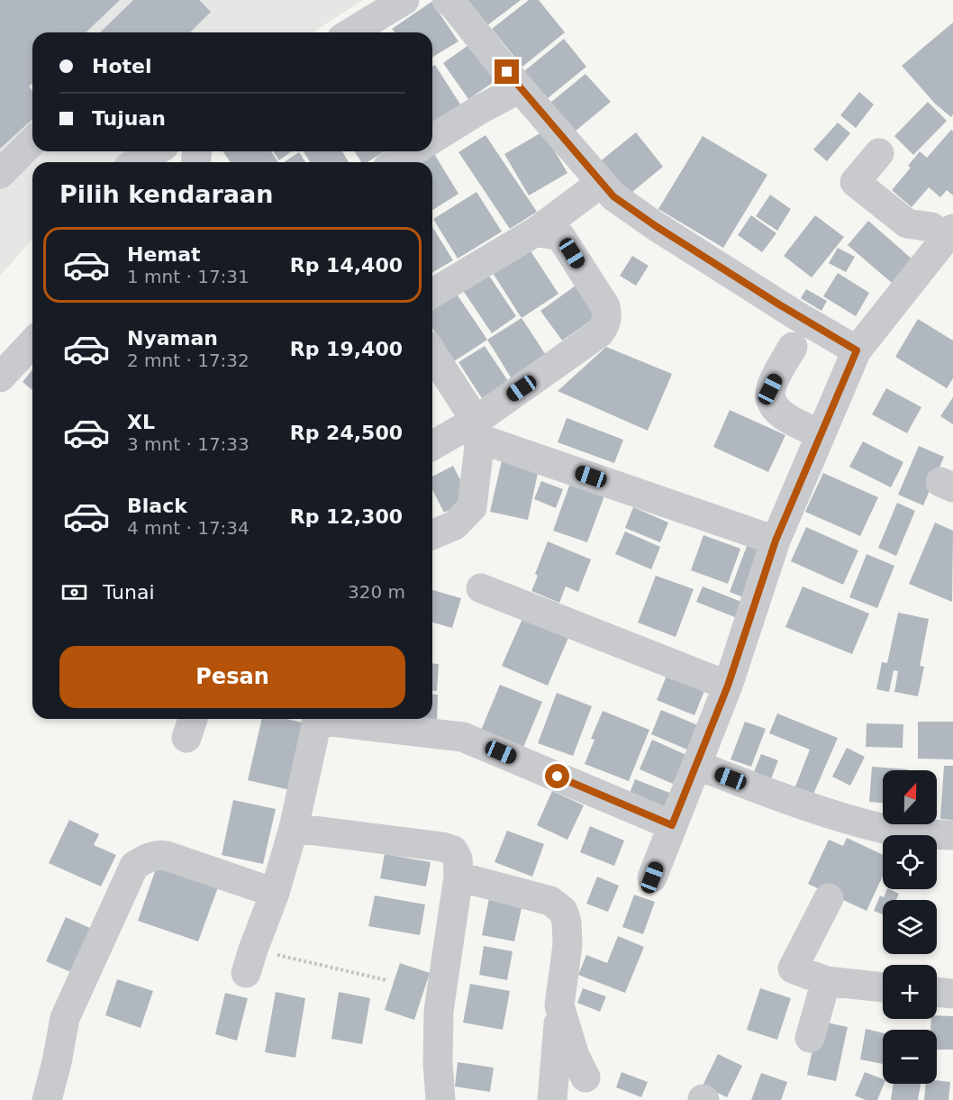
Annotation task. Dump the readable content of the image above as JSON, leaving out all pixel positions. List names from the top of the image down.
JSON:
{
  "north": "top",
  "page": {
    "banner": ["Hotel", "Tujuan"],
    "heading": "Pilih kendaraan",
    "list": [
      {
        "name": "Hemat",
        "note": "1 mnt · 17:31",
        "value": "Rp 14,400"
      },
      {
        "name": "Nyaman",
        "note": "2 mnt · 17:32",
        "value": "Rp 19,400"
      },
      {
        "name": "XL",
        "note": "3 mnt · 17:33",
        "value": "Rp 24,500"
      },
      {
        "name": "Black",
        "note": "4 mnt · 17:34",
        "value": "Rp 12,300"
      }
    ],
    "pay": ["Tunai", "320 m"],
    "buttons": "Pesan",
    "map_buttons": ["+", "−"]
  }
}
